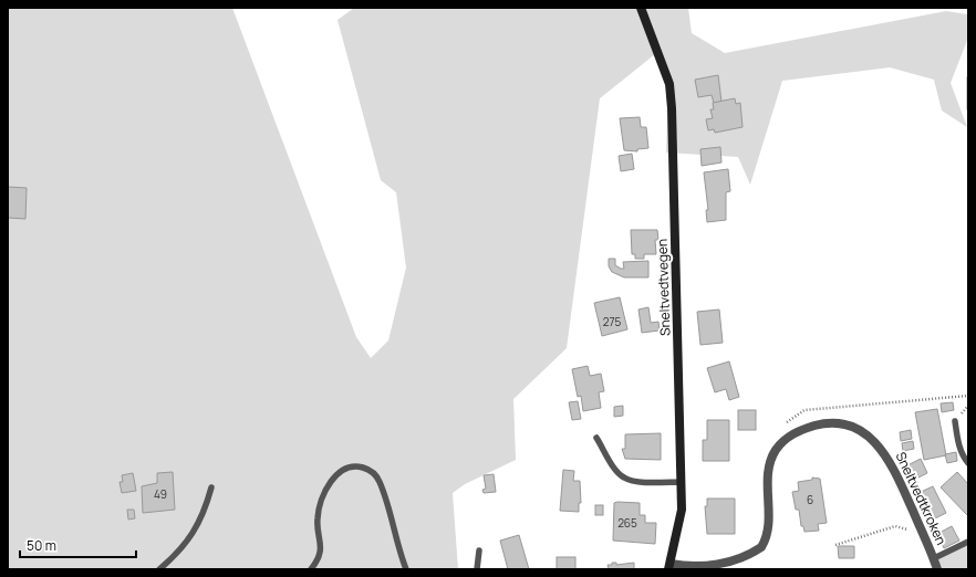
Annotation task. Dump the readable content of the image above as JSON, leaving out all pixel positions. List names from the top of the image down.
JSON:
{
  "streets": {
    "main road": ["Sneltvedtvegen"],
    "street": ["Sneltvedtkroken"]
  },
  "house_numbers": [
    "275",
    "49",
    "6",
    "265"
  ],
  "scale_bar": "50 m"
}
